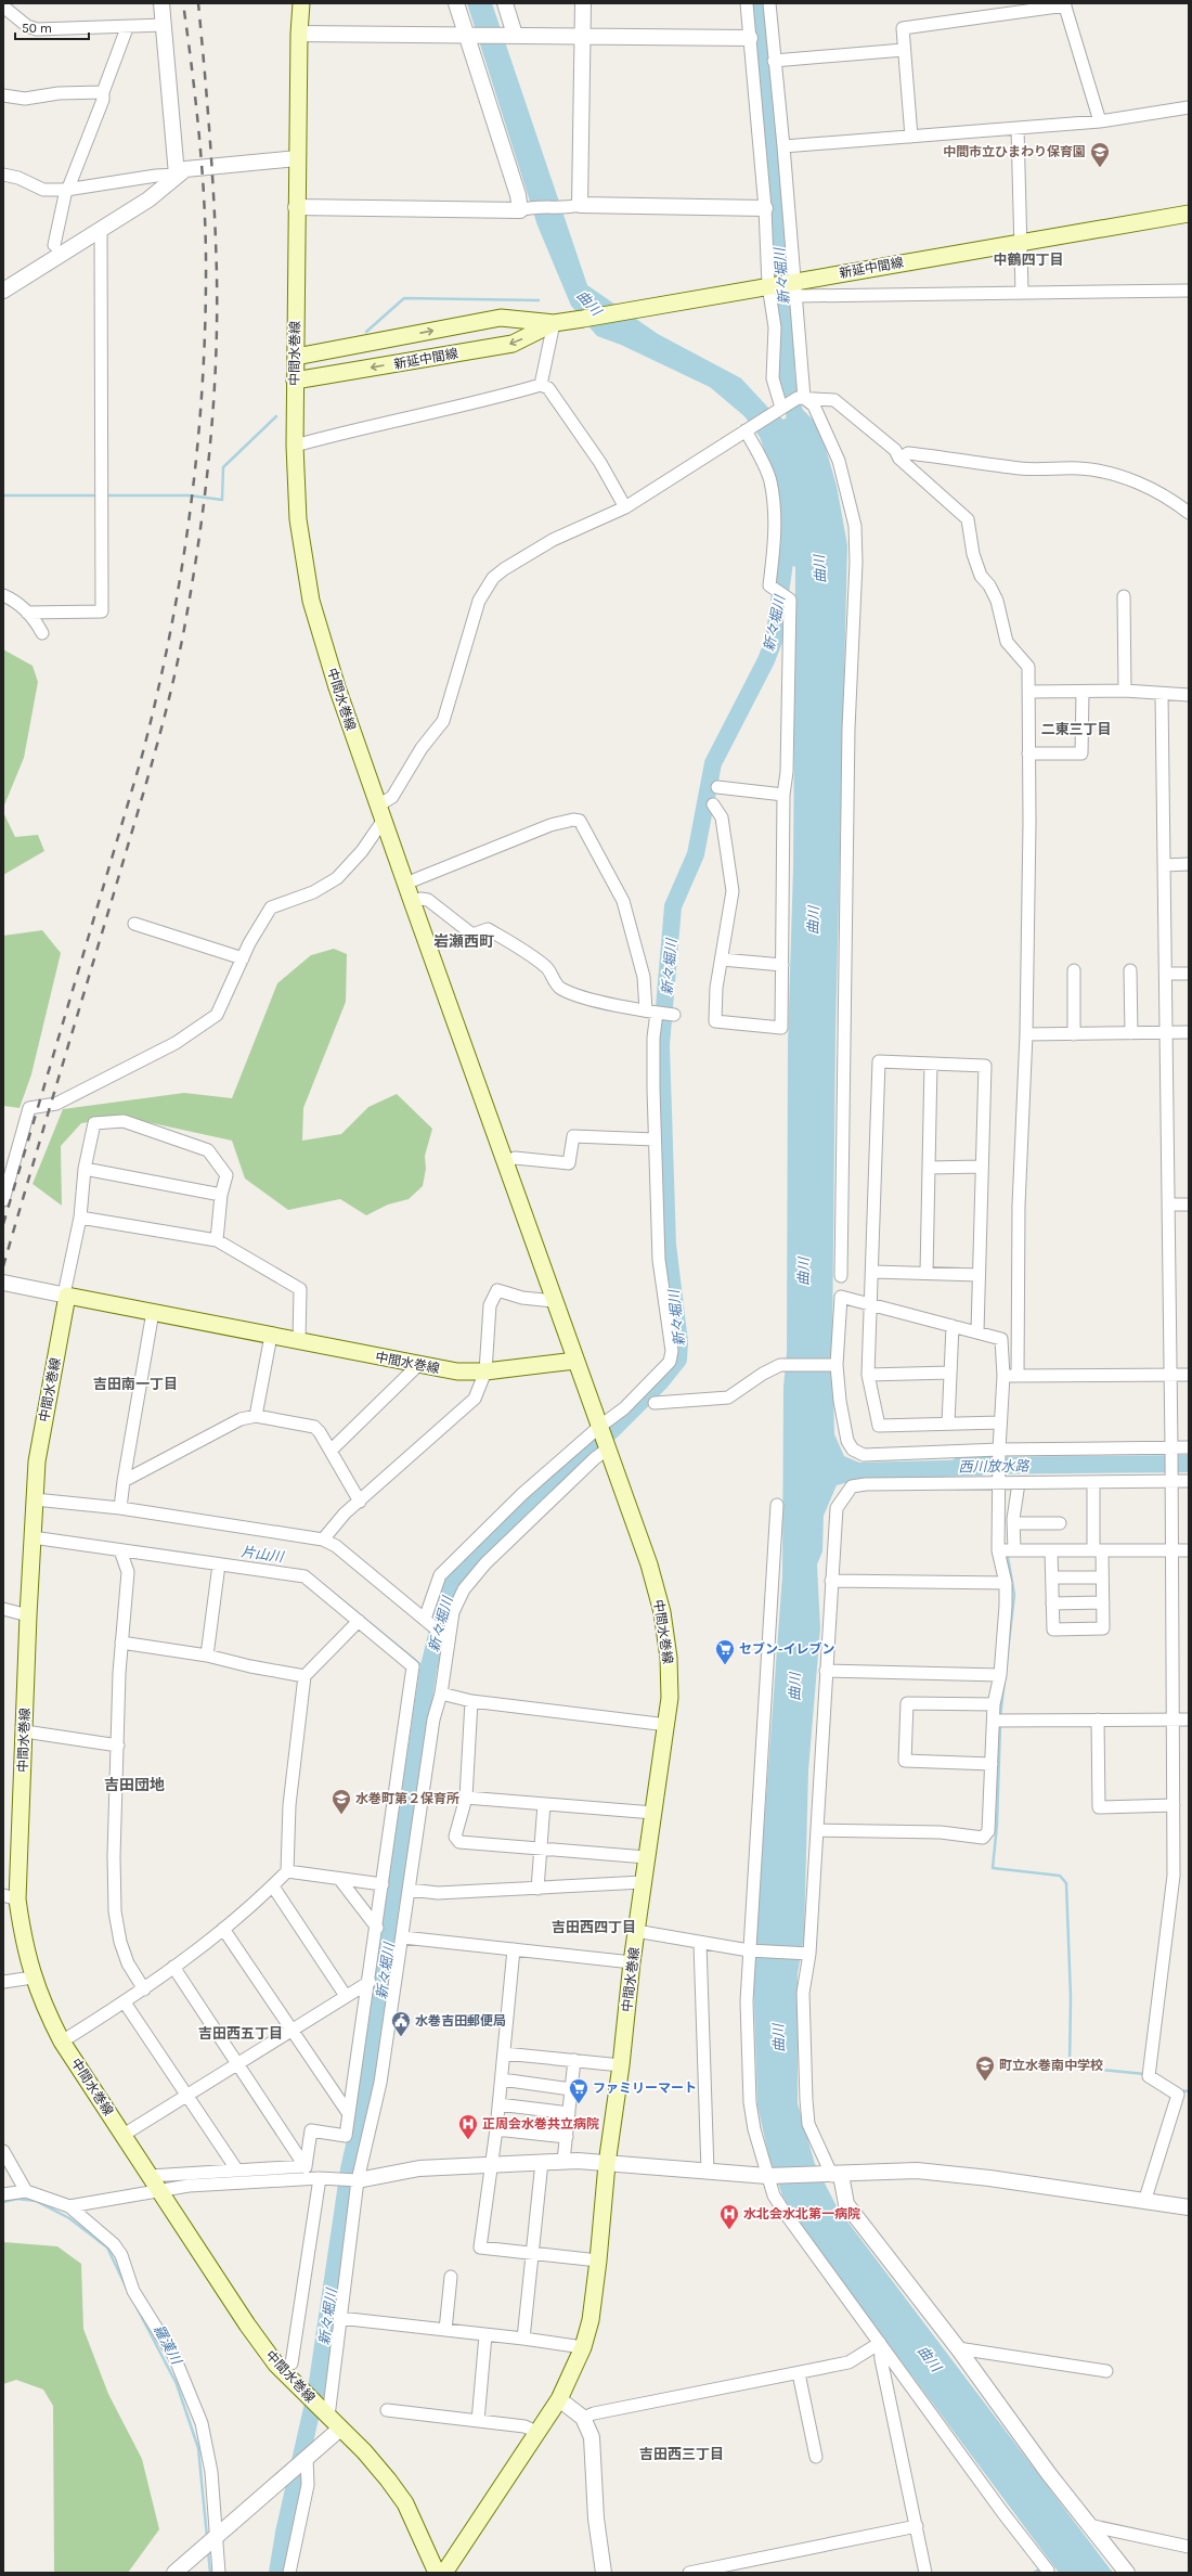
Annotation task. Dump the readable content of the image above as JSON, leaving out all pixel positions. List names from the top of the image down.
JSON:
{
  "streets": {
    "main road": ["新延中間線", "中間水巻線"]
  },
  "crossings": [
    ["新延中間線", "中間水巻線"]
  ],
  "districts": [
    "中鶴四丁目",
    "二東三丁目",
    "岩瀬西町",
    "吉田南一丁目",
    "吉田団地",
    "吉田西四丁目",
    "吉田西五丁目",
    "吉田西三丁目"
  ],
  "water": [
    "新々堀川",
    "曲川",
    "西川放水路",
    "片山川",
    "羅漢川"
  ],
  "places": {
    "school or university": ["中間市立ひまわり保育園", "水巻町第２保育所", "町立水巻南中学校"],
    "supermarket": ["セブン-イレブン", "ファミリーマート"],
    "public building": ["水巻吉田郵便局"],
    "hospital": ["正周会水巻共立病院", "水北会水北第一病院"]
  },
  "scale_bar": "50 m"
}
